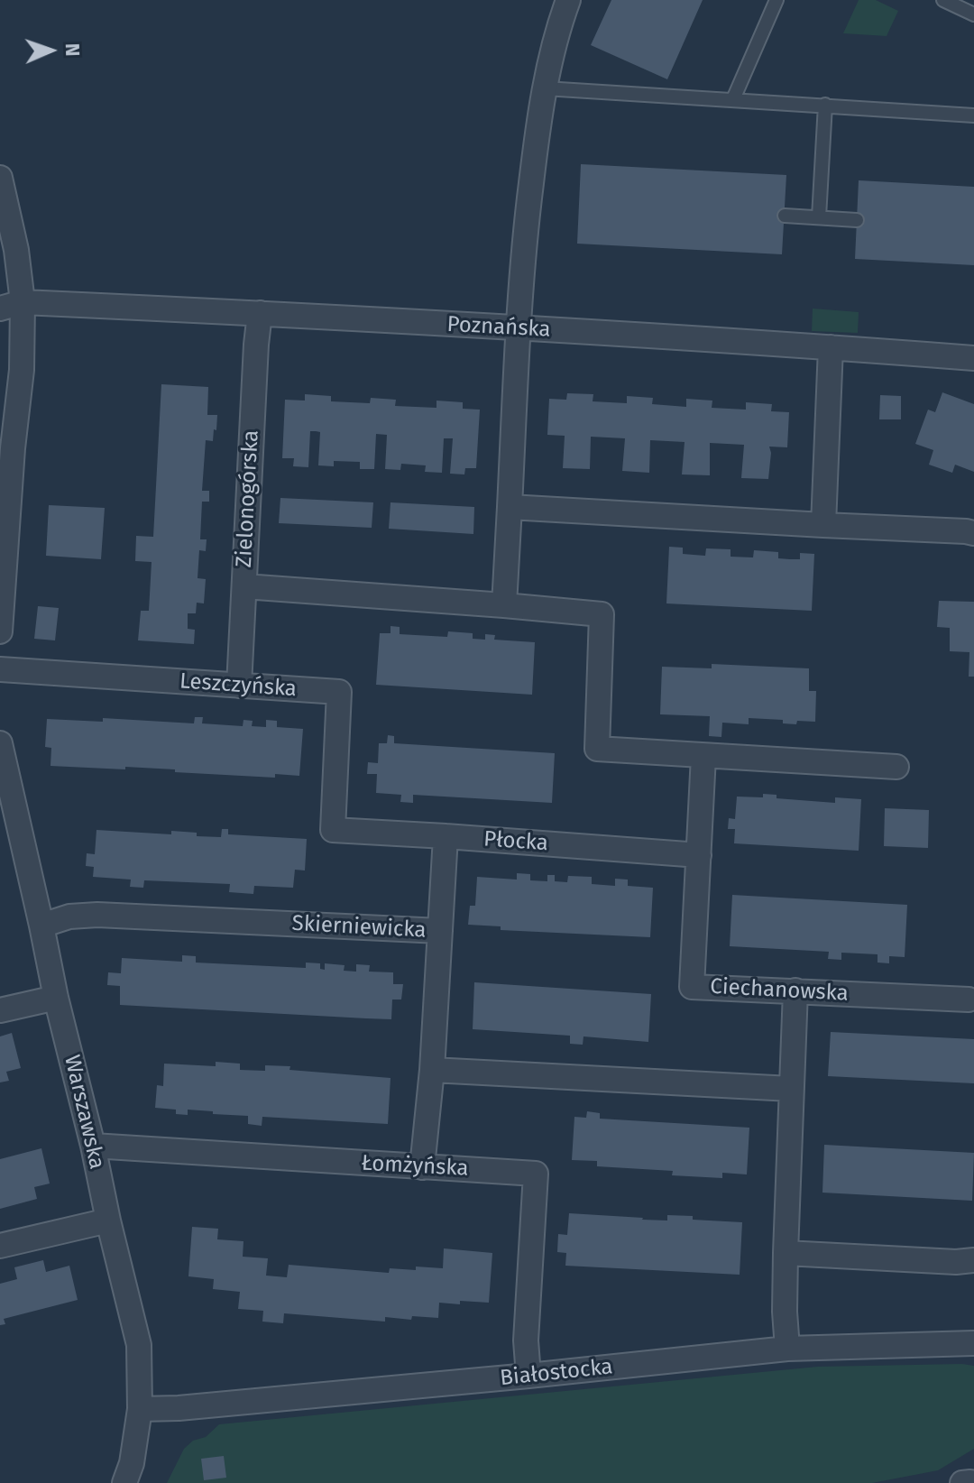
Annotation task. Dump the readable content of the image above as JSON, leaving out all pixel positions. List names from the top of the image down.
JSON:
{
  "streets": {
    "street": [
      "Poznańska",
      "Zielonogórska",
      "Leszczyńska",
      "Płocka",
      "Skierniewicka",
      "Ciechanowska",
      "Warszawska",
      "Łomżyńska",
      "Białostocka"
    ]
  },
  "crossings": [
    ["Poznańska", "Zielonogórska"],
    ["Zielonogórska", "Leszczyńska"],
    ["Leszczyńska", "Płocka"],
    ["Płocka", "Ciechanowska"],
    ["Skierniewicka", "Warszawska"],
    ["Skierniewicka", "Łomżyńska"],
    ["Warszawska", "Łomżyńska"],
    ["Warszawska", "Białostocka"],
    ["Łomżyńska", "Białostocka"]
  ],
  "north": "right"
}
